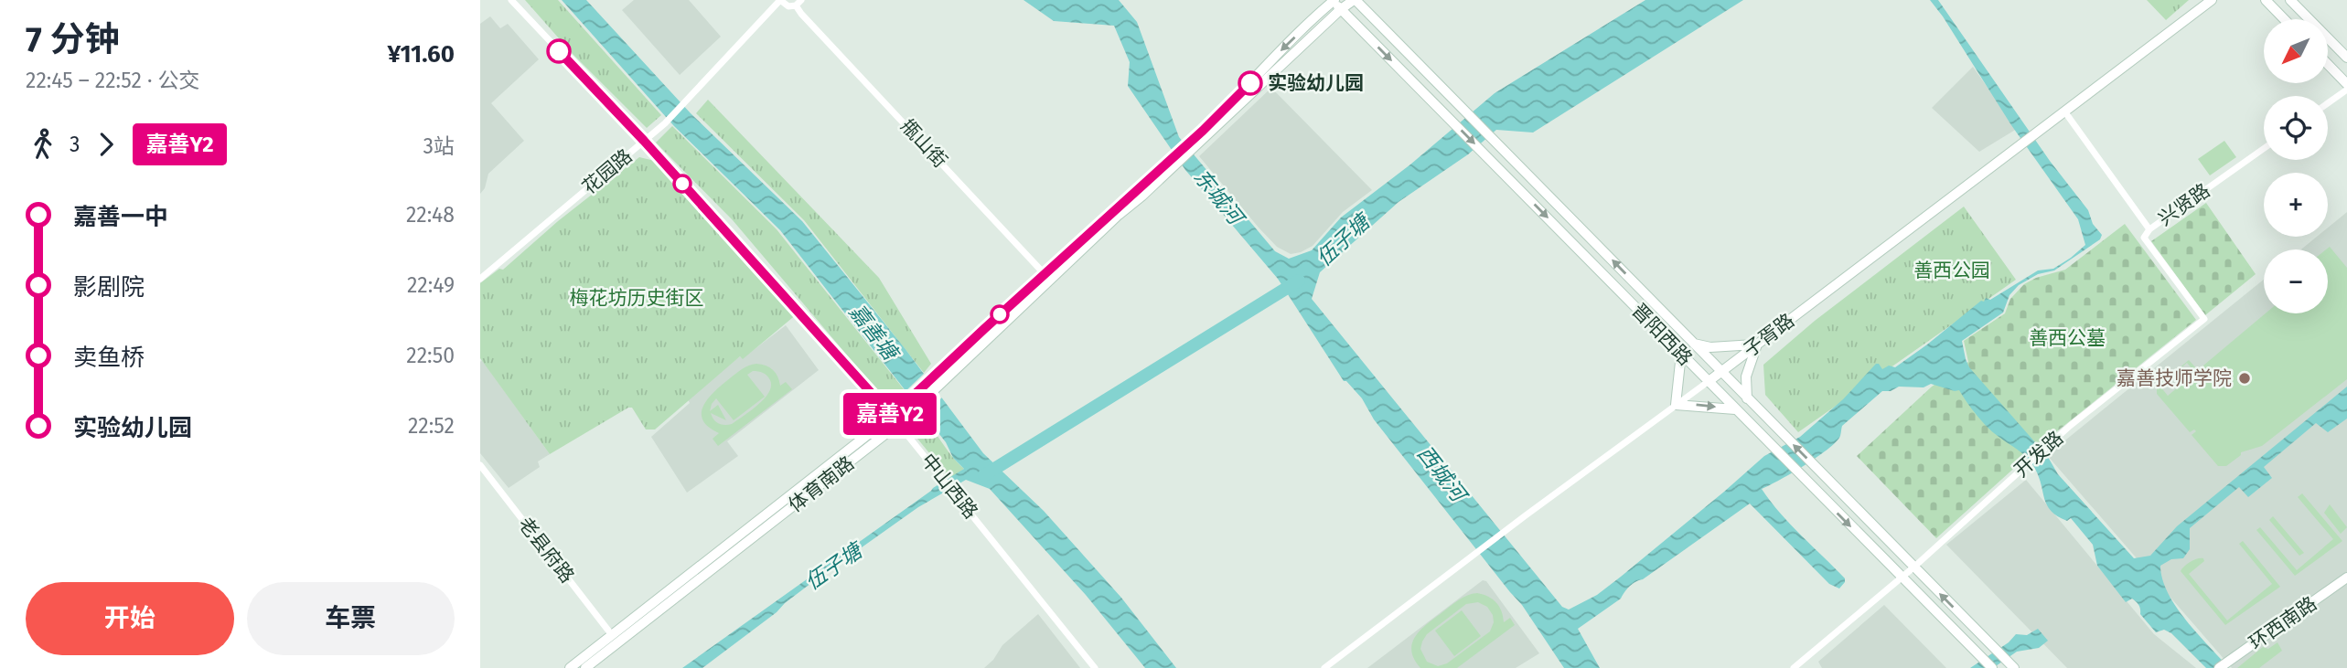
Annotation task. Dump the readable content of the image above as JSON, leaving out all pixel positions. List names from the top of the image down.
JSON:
{
  "streets": {
    "main road": [
      "晋阳西路",
      "子胥路",
      "体育南路",
      "环西南路"
    ],
    "street": [
      "甁山街",
      "花园路",
      "兴贤路",
      "开发路",
      "中山西路",
      "老县府路"
    ]
  },
  "crossings": [
    ["甁山街", "体育南路"],
    ["花园路", "中山西路"],
    ["兴贤路", "子胥路"],
    ["兴贤路", "开发路"],
    ["晋阳西路", "子胥路"],
    ["晋阳西路", "开发路"],
    ["晋阳西路", "体育南路"],
    ["体育南路", "中山西路"],
    ["体育南路", "老县府路"]
  ],
  "water": [
    "东城河",
    "伍子塘",
    "嘉善塘",
    "西城河"
  ],
  "parks": ["善西公园", "梅花坊历史街区", "善西公墓"],
  "places": ["实验幼儿园", "嘉善技师学院"],
  "lines": ["bus line 嘉善Y2"],
  "north": "bottom left",
  "page": {
    "heading": ["7 分钟", "22:45 – 22:52 · 公交", "¥11.60"],
    "on_map": "嘉善Y2",
    "map_buttons": ["+", "−"],
    "legs": ["3", "嘉善Y2", "3站"],
    "list": [
      {
        "name": "嘉善一中",
        "value": "22:48"
      },
      {
        "name": "影剧院",
        "value": "22:49"
      },
      {
        "name": "卖鱼桥",
        "value": "22:50"
      },
      {
        "name": "实验幼儿园",
        "value": "22:52"
      }
    ],
    "buttons": ["开始", "车票"]
  }
}
